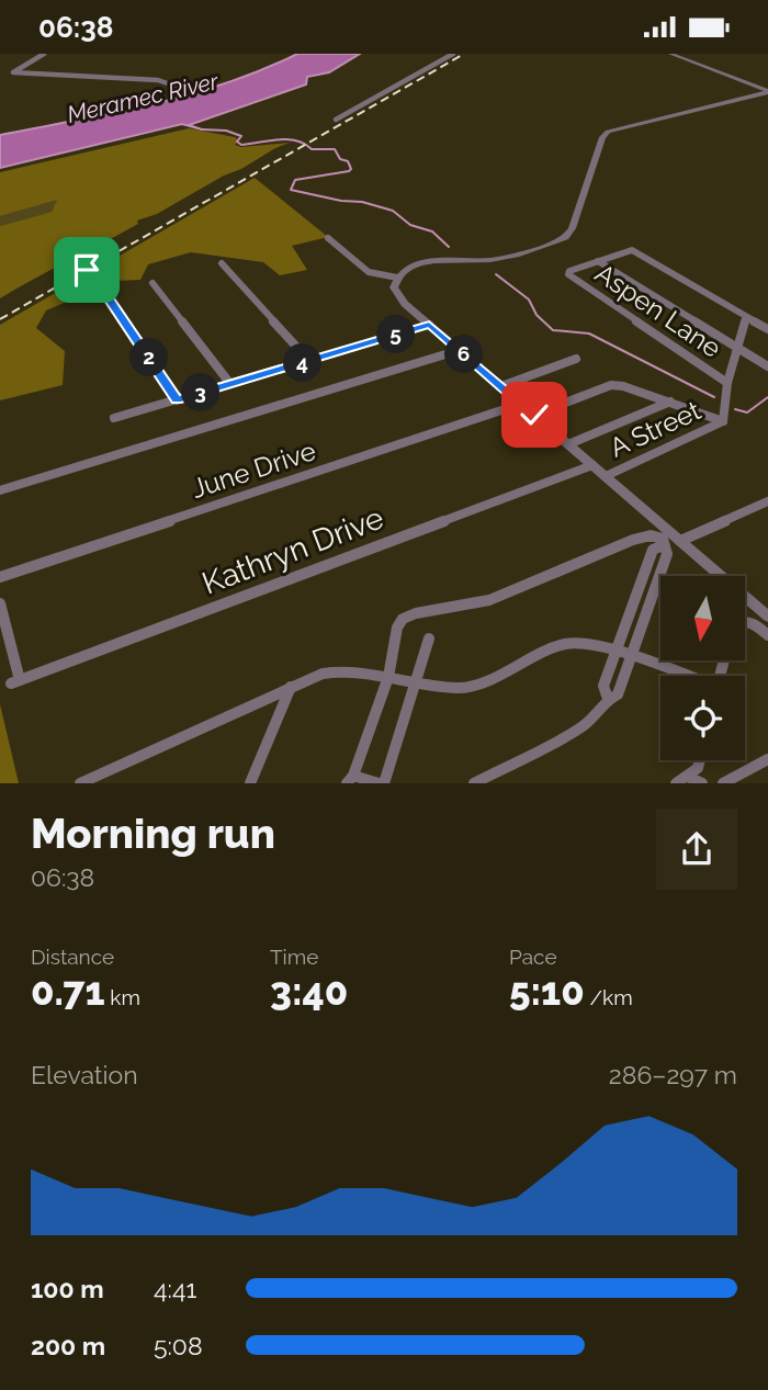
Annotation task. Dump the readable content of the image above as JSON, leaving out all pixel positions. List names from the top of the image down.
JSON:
{
  "streets": {
    "street": [
      "Aspen Lane",
      "A Street",
      "June Drive",
      "Kathryn Drive"
    ]
  },
  "water": ["Meramec River"],
  "north": "bottom",
  "page": {
    "status": "06:38",
    "pins": [
      "5",
      "6",
      "2",
      "4",
      "3"
    ],
    "heading": ["Morning run", "06:38"],
    "stats": [
      ["Distance", "0.71 km"],
      ["Time", "3:40"],
      ["Pace", "5:10 /km"]
    ],
    "chart": ["Elevation", "286–297 m"],
    "list": [
      {
        "name": "100 m",
        "note": "4:41"
      },
      {
        "name": "200 m",
        "note": "5:08"
      }
    ]
  }
}
